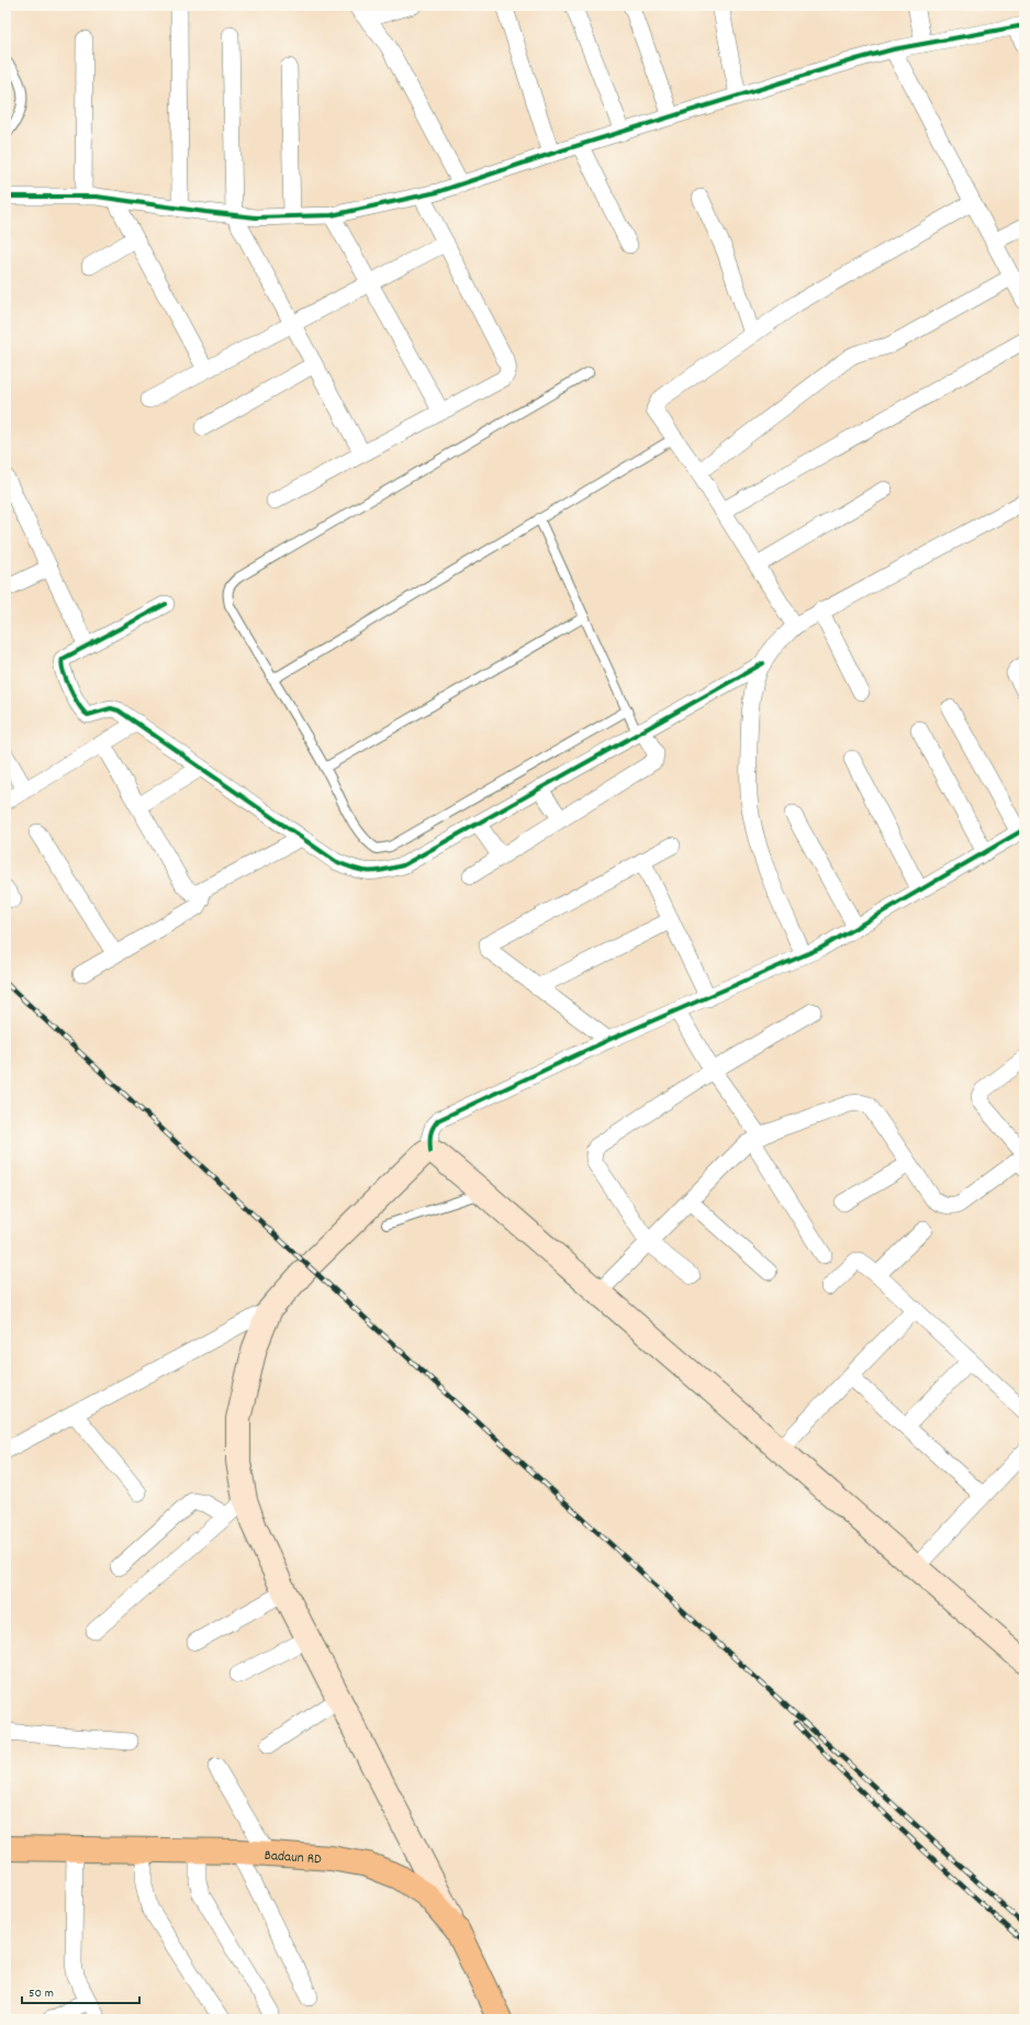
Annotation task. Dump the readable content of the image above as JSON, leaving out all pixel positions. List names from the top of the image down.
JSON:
{
  "streets": {
    "main road": ["Badaun RD"]
  },
  "scale_bar": "50 m"
}
